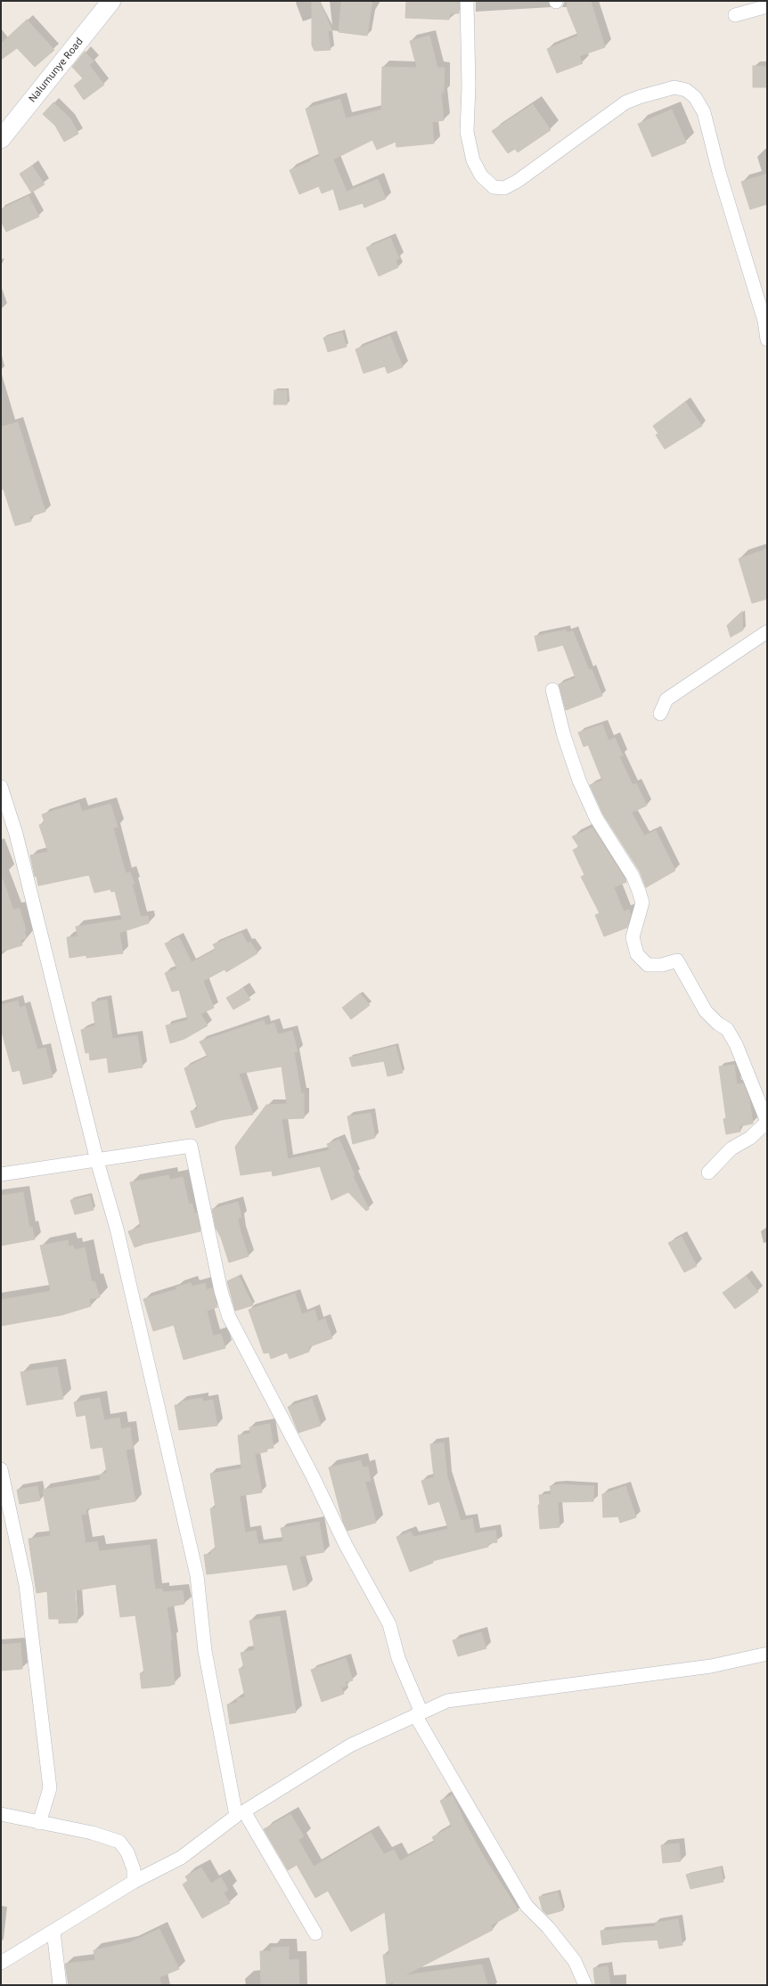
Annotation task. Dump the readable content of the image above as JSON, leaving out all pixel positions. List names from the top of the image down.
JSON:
{
  "streets": {
    "street": ["Nalumunye Road"]
  }
}
